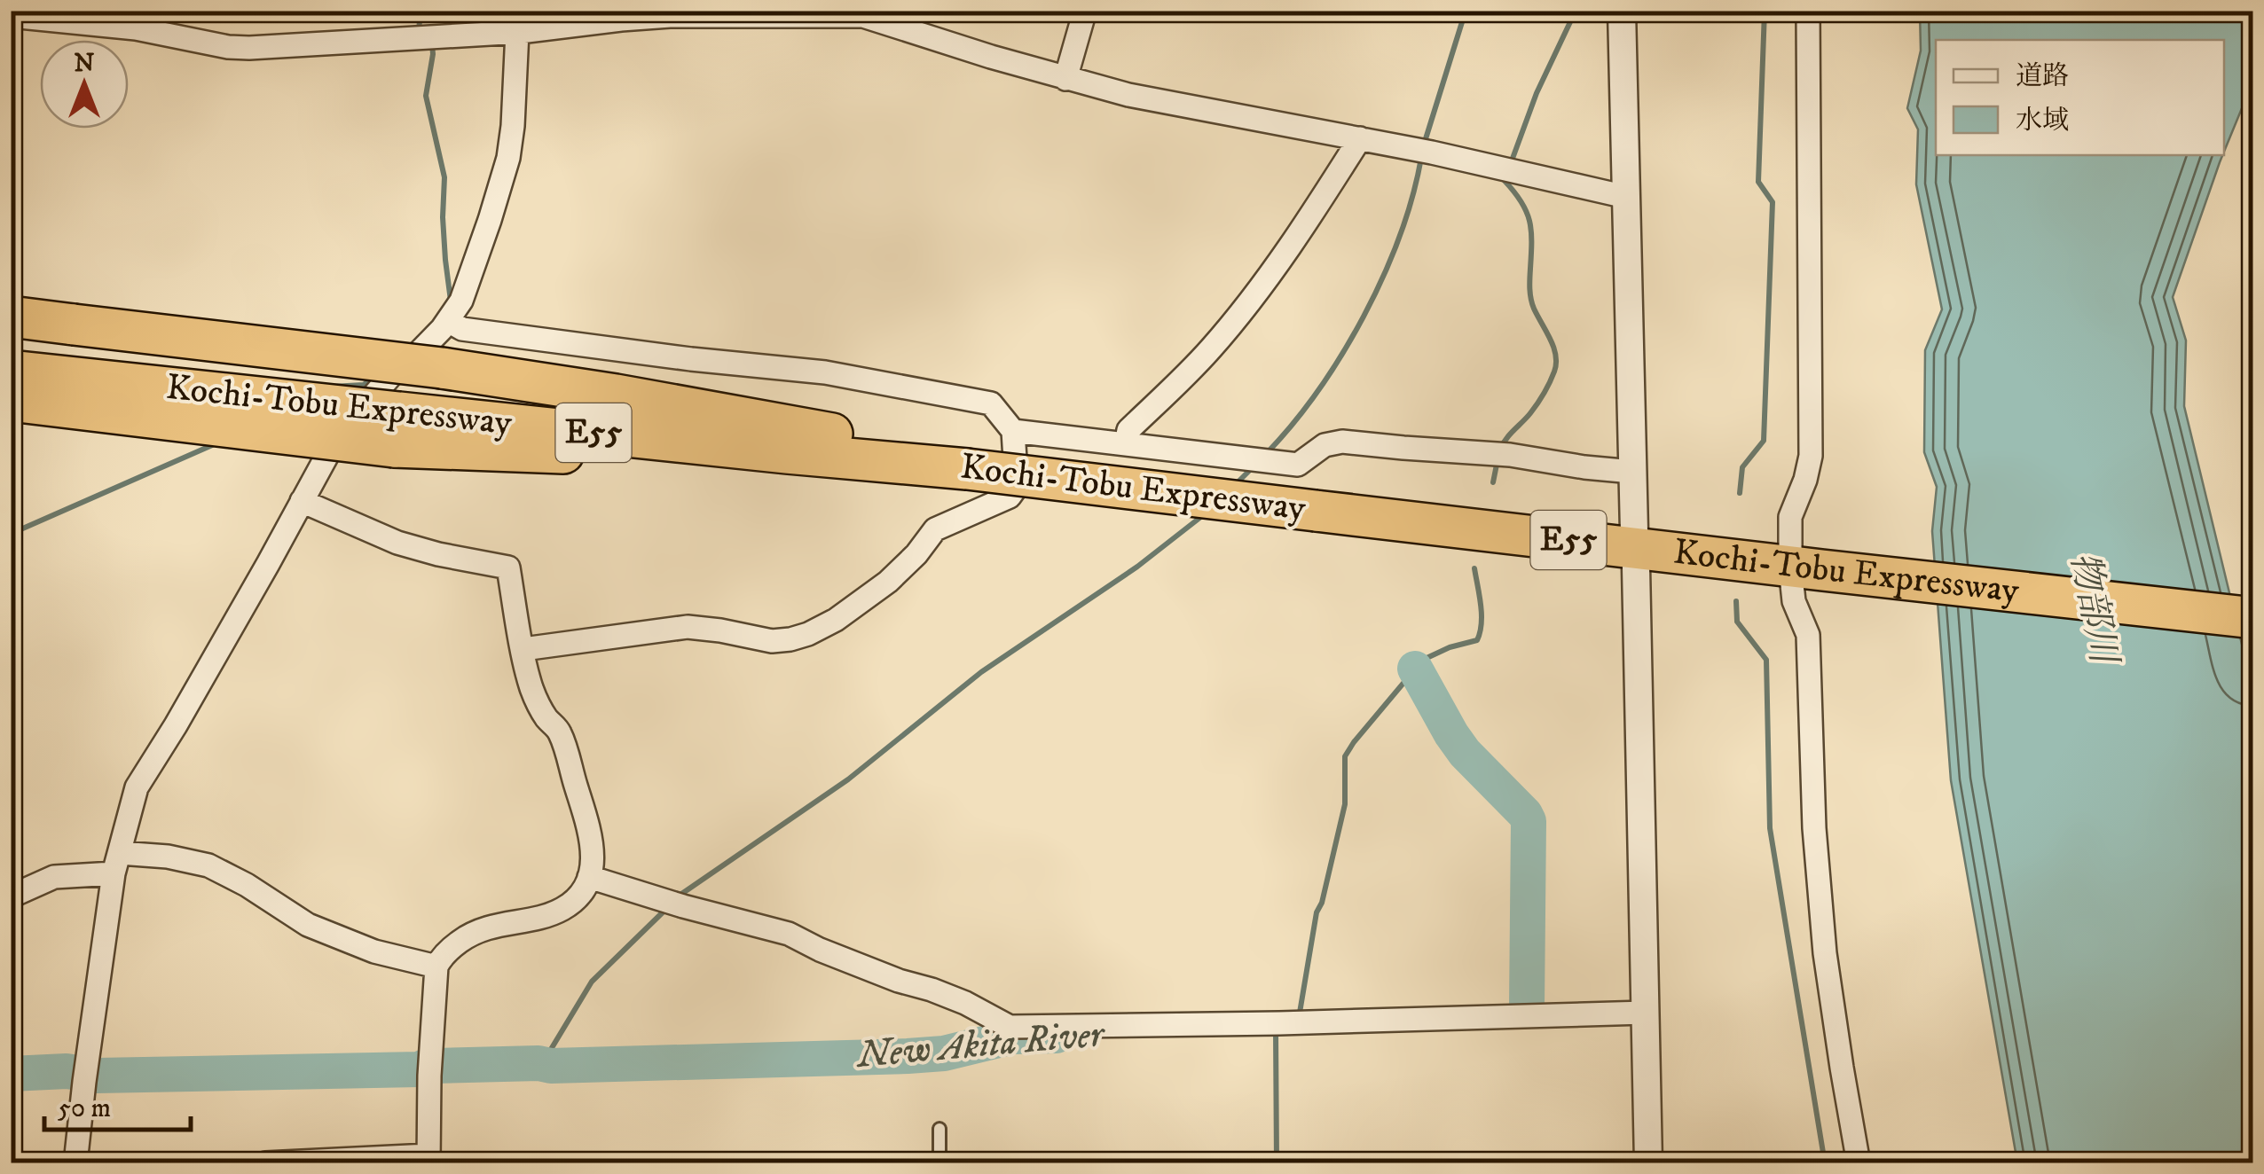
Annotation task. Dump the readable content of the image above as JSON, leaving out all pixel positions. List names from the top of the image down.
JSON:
{
  "streets": {
    "highway": ["Kochi-Tobu Expressway", "E55"]
  },
  "water": ["物部川", "New Akita River"],
  "legend": ["道路", "水域"],
  "scale_bar": "50 m",
  "north": "top"
}
